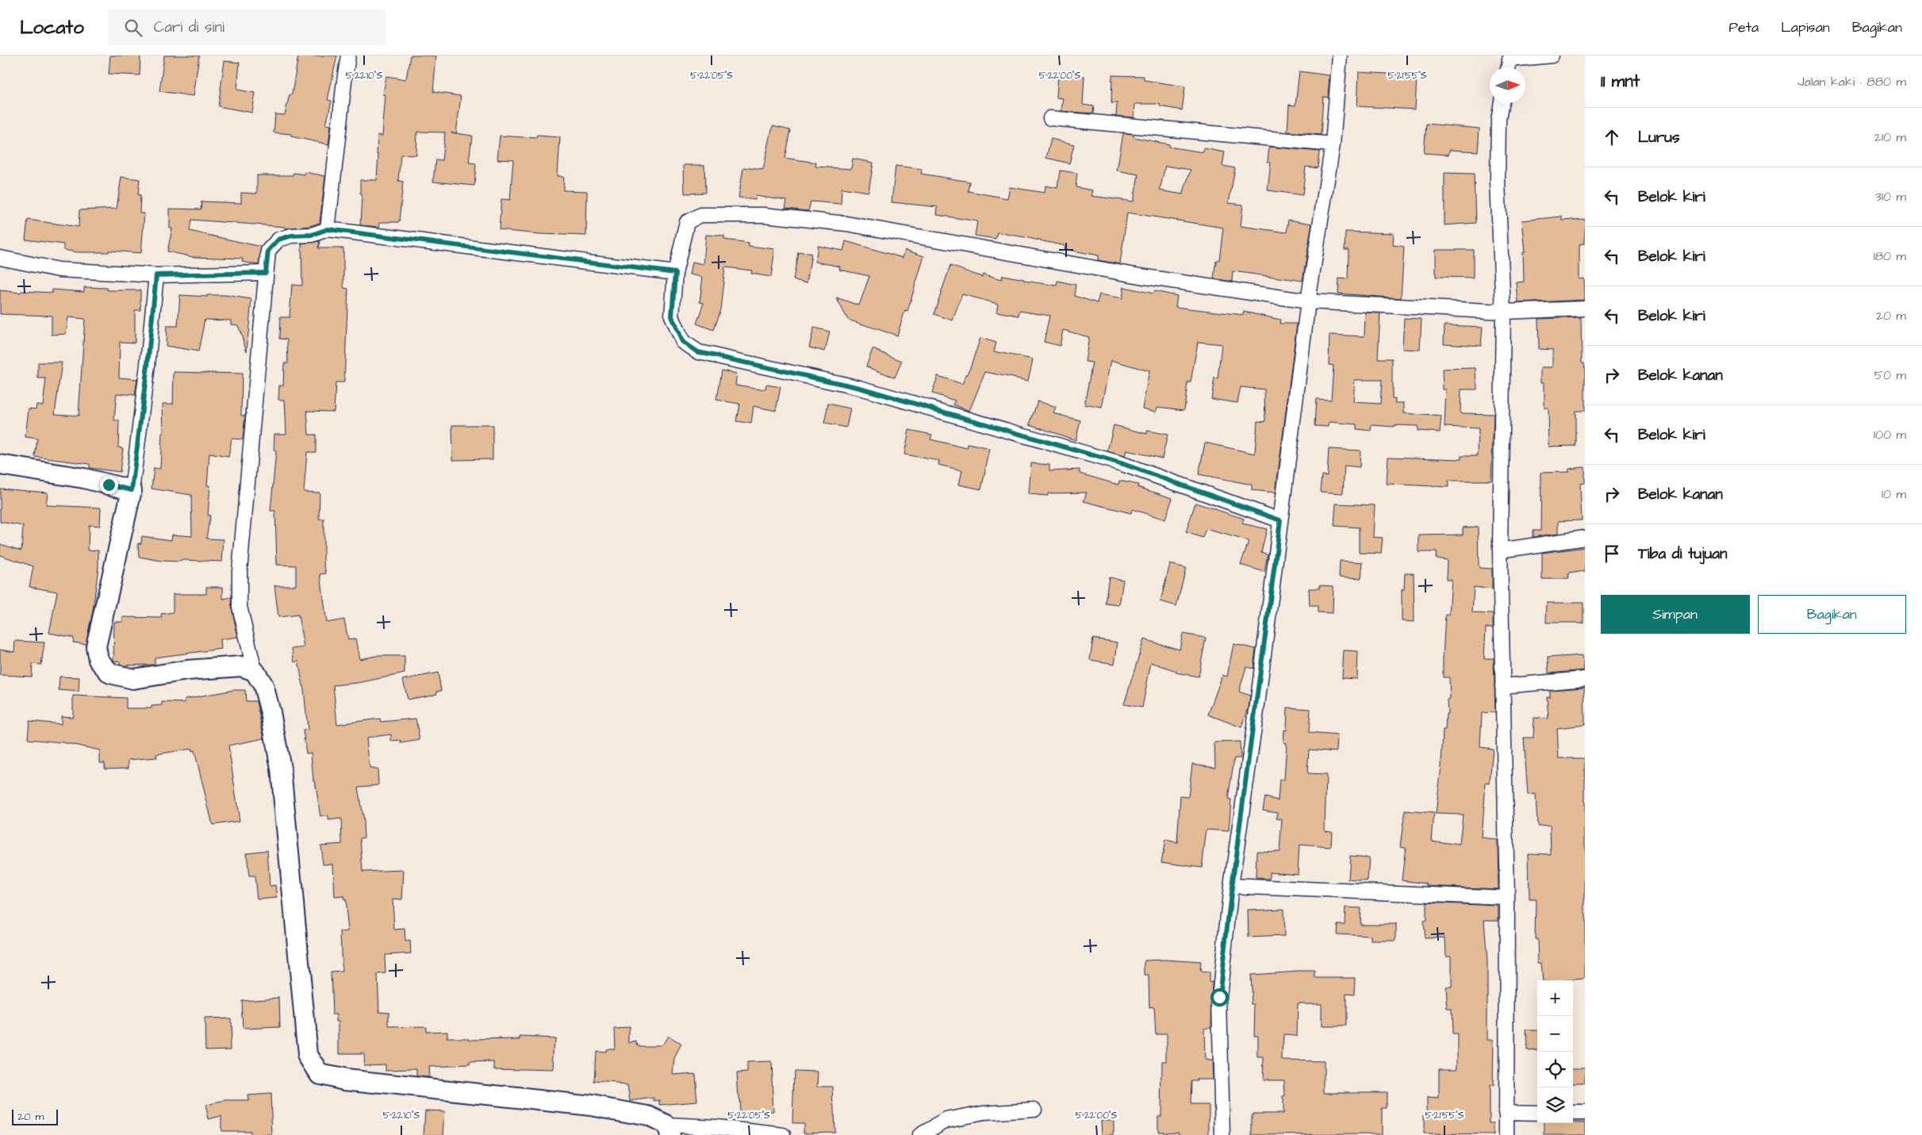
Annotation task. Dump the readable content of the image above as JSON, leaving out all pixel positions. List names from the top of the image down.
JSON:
{
  "scale_bar": "20 m",
  "north": "right",
  "page": {
    "header": "Locato",
    "search": "Cari di sini",
    "nav": ["Peta", "Lapisan", "Bagikan"],
    "heading": ["11 mnt", "Jalan kaki · 880 m"],
    "list": [
      ["Lurus", "210 m"],
      ["Belok kiri", "310 m"],
      ["Belok kiri", "180 m"],
      ["Belok kiri", "20 m"],
      ["Belok kanan", "50 m"],
      ["Belok kiri", "100 m"],
      ["Belok kanan", "10 m"],
      "Tiba di tujuan"
    ],
    "buttons": ["Simpan", "Bagikan"],
    "map_buttons": ["+", "−"],
    "scale": "20 m"
  },
  "coordinates": [
    "5°22'10\"S",
    "5°22'05\"S",
    "5°22'00\"S",
    "5°21'55\"S"
  ]
}
